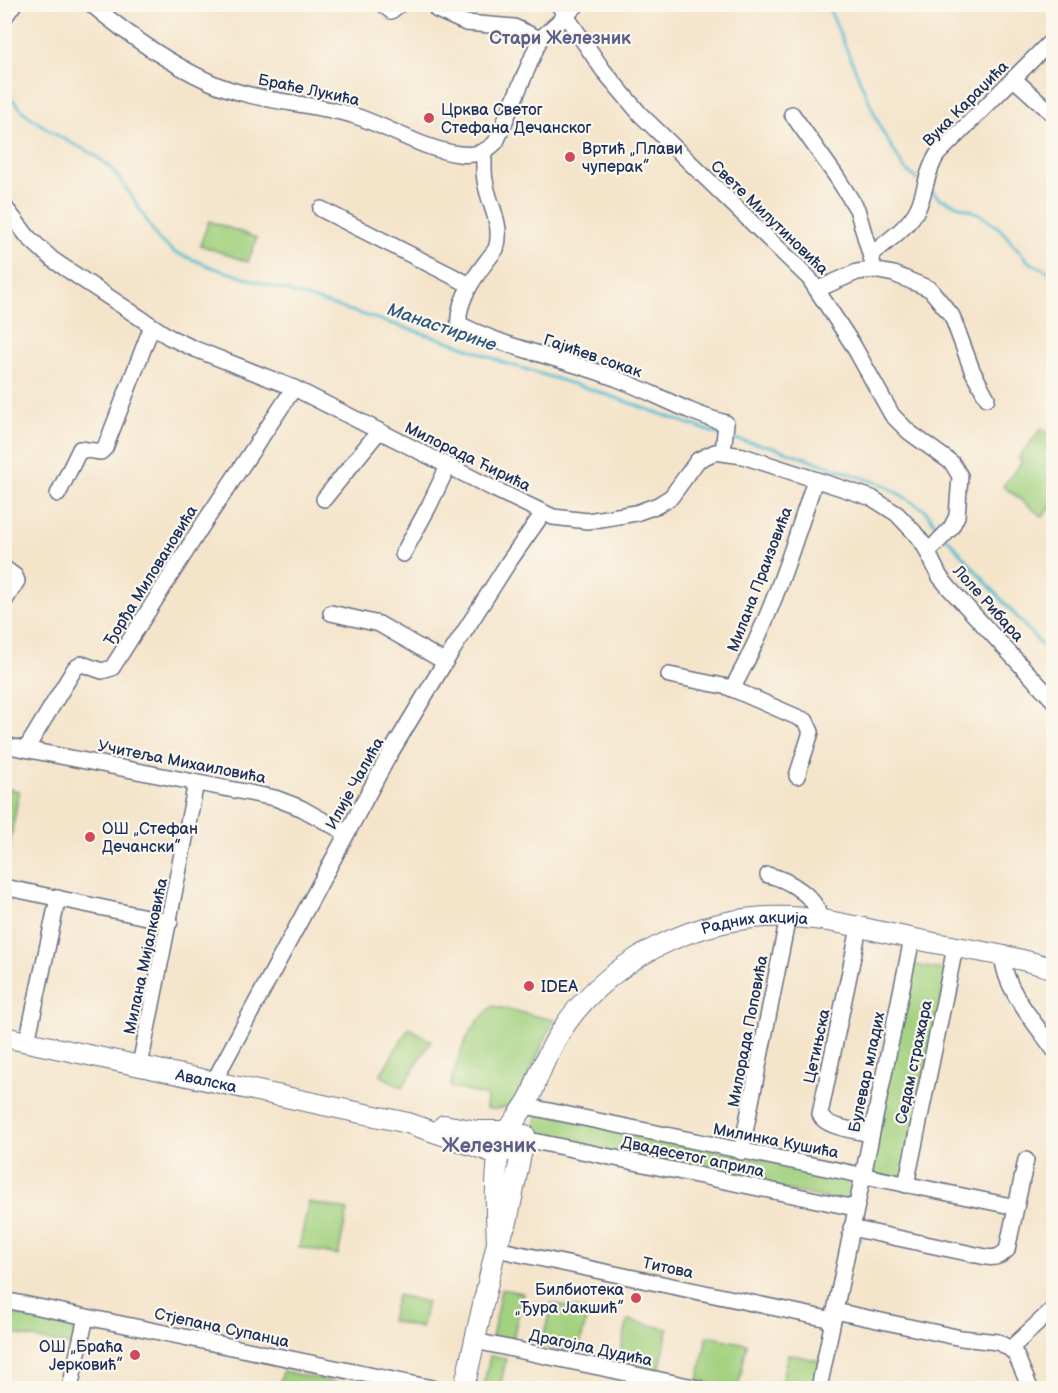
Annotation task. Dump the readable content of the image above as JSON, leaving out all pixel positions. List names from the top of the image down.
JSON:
{
  "streets": {
    "main road": ["Радних акција", "Авалска"],
    "street": [
      "Браће Лукића",
      "Вука Караџића",
      "Свете Милутиновића",
      "Гајићев сокак",
      "Милорада Ћирића",
      "Ђорђа Миловановића",
      "Милана Праизовића",
      "Лоле Рибара",
      "Учитеља Михаиловића",
      "Илије Чалића",
      "Милана Мијалковића",
      "Милорада Поповића",
      "Цетињска",
      "Седам стражара",
      "Булевар младих",
      "Милинка Кушића",
      "Двадесетог априла",
      "Титова",
      "Стјепана Супанца",
      "Драгојла Дудића"
    ]
  },
  "crossings": [
    ["Браће Лукића", "Гајићев сокак"],
    ["Свете Милутиновића", "Лоле Рибара"],
    ["Гајићев сокак", "Милорада Ћирића"],
    ["Милорада Ћирића", "Ђорђа Миловановића"],
    ["Милорада Ћирића", "Илије Чалића"],
    ["Ђорђа Миловановића", "Учитеља Михаиловића"],
    ["Учитеља Михаиловића", "Илије Чалића"],
    ["Учитеља Михаиловића", "Милана Мијалковића"],
    ["Илије Чалића", "Авалска"],
    ["Радних акција", "Милорада Поповића"],
    ["Радних акција", "Цетињска"],
    ["Радних акција", "Седам стражара"],
    ["Радних акција", "Булевар младих"],
    ["Радних акција", "Авалска"],
    ["Радних акција", "Милинка Кушића"],
    ["Радних акција", "Двадесетог априла"],
    ["Радних акција", "Титова"],
    ["Радних акција", "Драгојла Дудића"],
    ["Милана Мијалковића", "Авалска"],
    ["Милорада Поповића", "Милинка Кушића"],
    ["Цетињска", "Булевар младих"],
    ["Седам стражара", "Милинка Кушића"],
    ["Булевар младих", "Милинка Кушића"],
    ["Булевар младих", "Двадесетог априла"],
    ["Булевар младих", "Титова"],
    ["Авалска", "Двадесетог априла"]
  ],
  "districts": ["Стари Железник", "Железник"],
  "water": ["Манастирине"],
  "places": [
    "Црква Светог Стефана Дечанског",
    "Вртић „Плави чуперак”",
    "ОШ „Стефан Дечански”",
    "IDEA",
    "Билбиотека „Ђура Јакшић”",
    "ОШ „Браћа Јерковић”"
  ]
}
